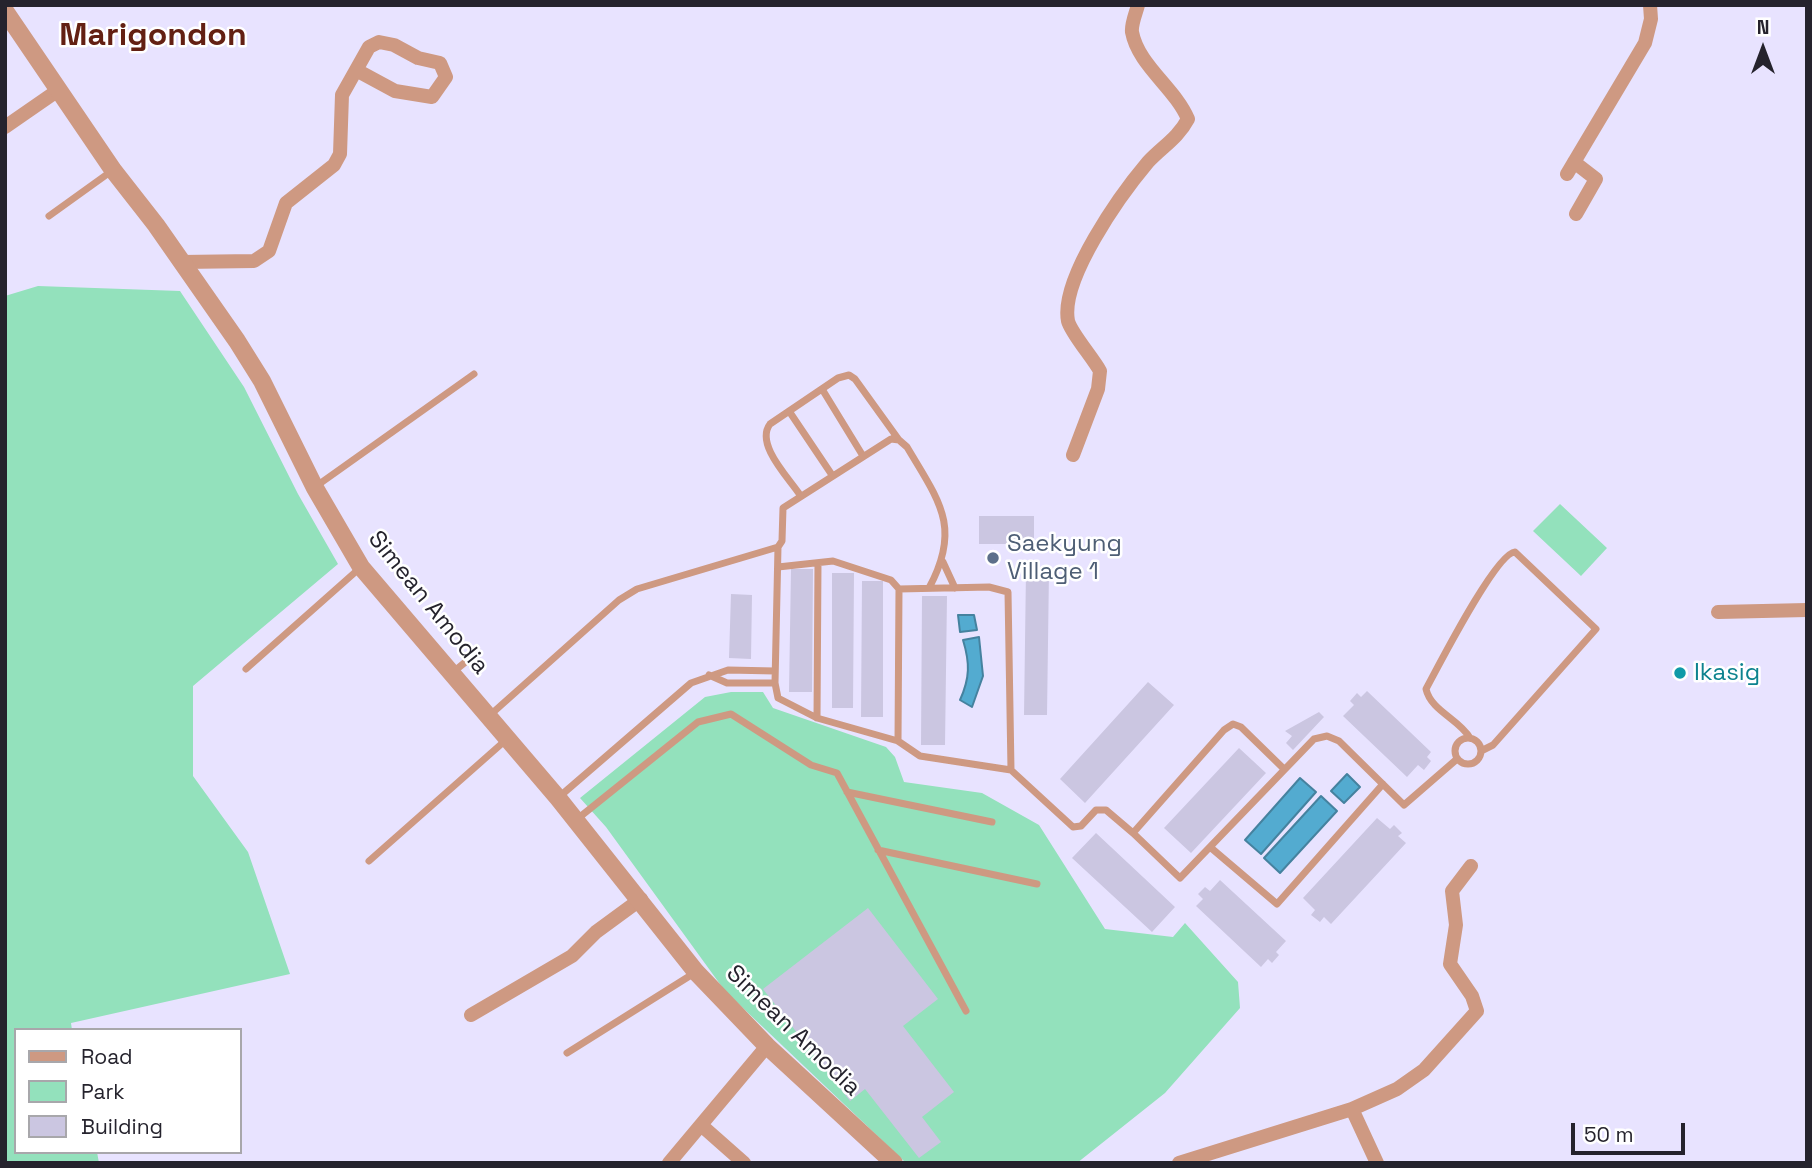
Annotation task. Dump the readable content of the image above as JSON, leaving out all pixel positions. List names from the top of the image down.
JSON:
{
  "streets": {
    "street": ["Simean Amodia"]
  },
  "districts": ["Marigondon"],
  "places": ["Saekyung Village 1", "Ikasig"],
  "legend": ["Road", "Park", "Building"],
  "scale_bar": "50 m",
  "north": "top"
}
